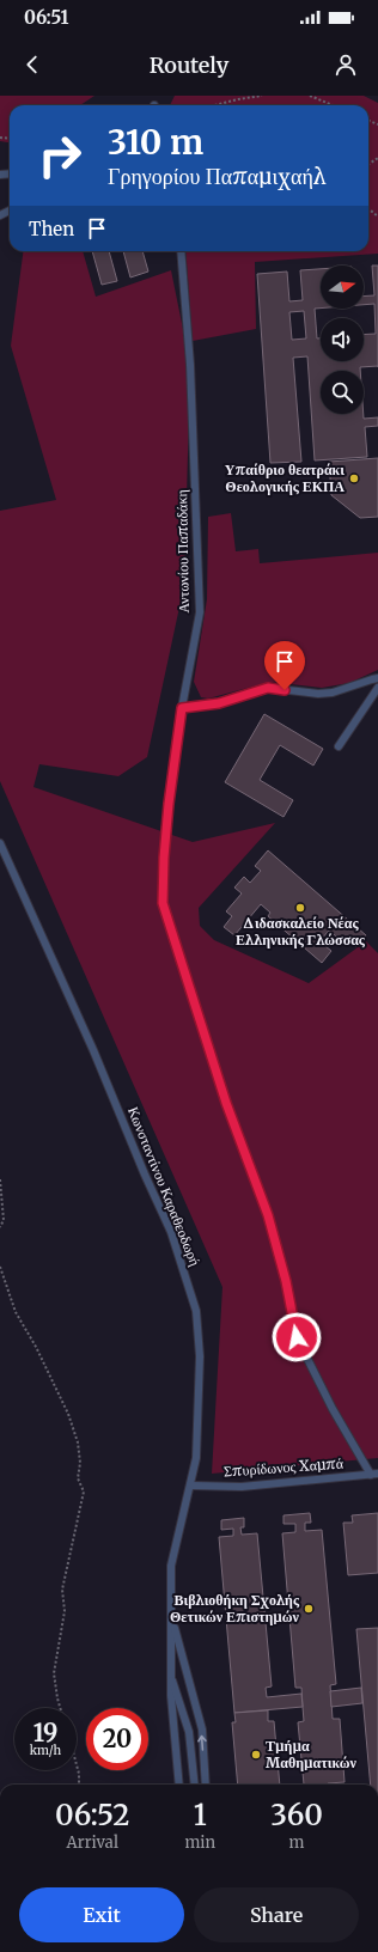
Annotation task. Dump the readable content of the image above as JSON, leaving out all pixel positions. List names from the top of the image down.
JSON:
{
  "streets": {
    "lane": ["Αντωνίου Παπαδάκη", "Κωνσταντίνου Καραθεοδωρή", "Σπυρίδωνος Χαμπά"]
  },
  "crossings": [
    ["Αντωνίου Παπαδάκη", "Σπυρίδωνος Χαμπά"],
    ["Κωνσταντίνου Καραθεοδωρή", "Σπυρίδωνος Χαμπά"]
  ],
  "places": [
    "Υπαίθριο θεατράκι Θεολογικής ΕΚΠΑ",
    "Διδασκαλείο Νέας Ελληνικής Γλώσσας",
    "Βιβλιοθήκη Σχολής Θετικών Επιστημών",
    "Τμήμα Μαθηματικών"
  ],
  "north": "right",
  "page": {
    "status": "06:51",
    "header": "Routely",
    "turn": ["310 m", "Γρηγορίου Παπαμιχαήλ"],
    "then": "Then",
    "speed": "19 km/h",
    "limit": "20",
    "eta": [
      "06:52",
      "Arrival",
      "1",
      "min",
      "360",
      "m"
    ],
    "buttons": ["Exit", "Share"]
  }
}
